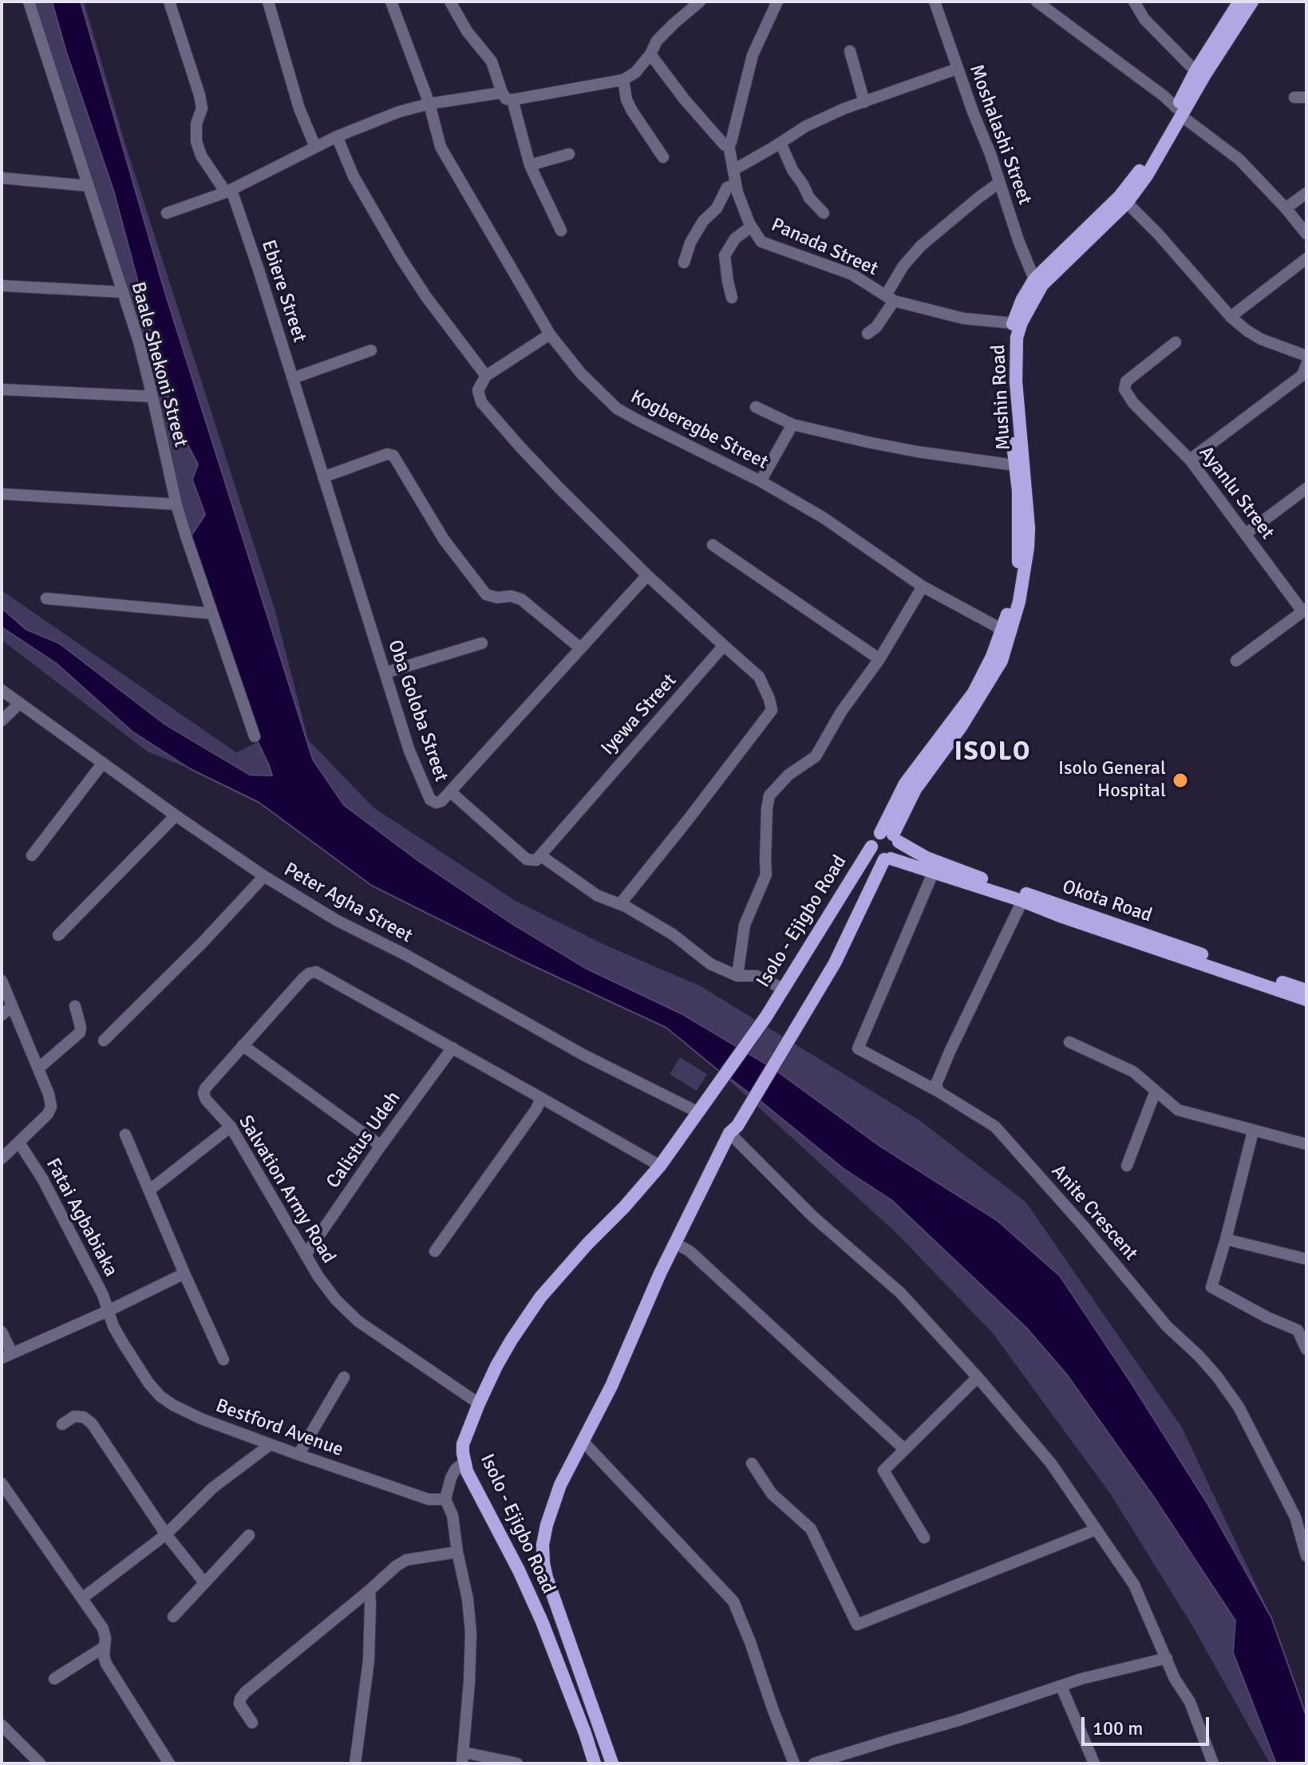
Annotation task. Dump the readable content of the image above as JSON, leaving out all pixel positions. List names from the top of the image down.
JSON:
{
  "streets": {
    "main road": ["Mushin Road", "Okota Road", "Isolo - Ejigbo Road"],
    "street": [
      "Moshalashi Street",
      "Panada Street",
      "Ebiere Street",
      "Baale Shekoni Street",
      "Kogberegbe Street",
      "Ayanlu Street",
      "Oba Goloba Street",
      "Iyewa Street",
      "Peter Agha Street",
      "Calistus Udeh",
      "Salvation Army Road",
      "Anite Crescent",
      "Fatai Agbabiaka",
      "Bestford Avenue"
    ]
  },
  "crossings": [
    ["Moshalashi Street", "Mushin Road"],
    ["Panada Street", "Mushin Road"],
    ["Ebiere Street", "Oba Goloba Street"],
    ["Mushin Road", "Kogberegbe Street"],
    ["Mushin Road", "Okota Road"],
    ["Mushin Road", "Isolo - Ejigbo Road"],
    ["Okota Road", "Isolo - Ejigbo Road"],
    ["Peter Agha Street", "Isolo - Ejigbo Road"],
    ["Isolo - Ejigbo Road", "Salvation Army Road"],
    ["Calistus Udeh", "Salvation Army Road"],
    ["Fatai Agbabiaka", "Bestford Avenue"]
  ],
  "districts": ["ISOLO"],
  "places": ["Isolo General Hospital"],
  "scale_bar": "100 m"
}
